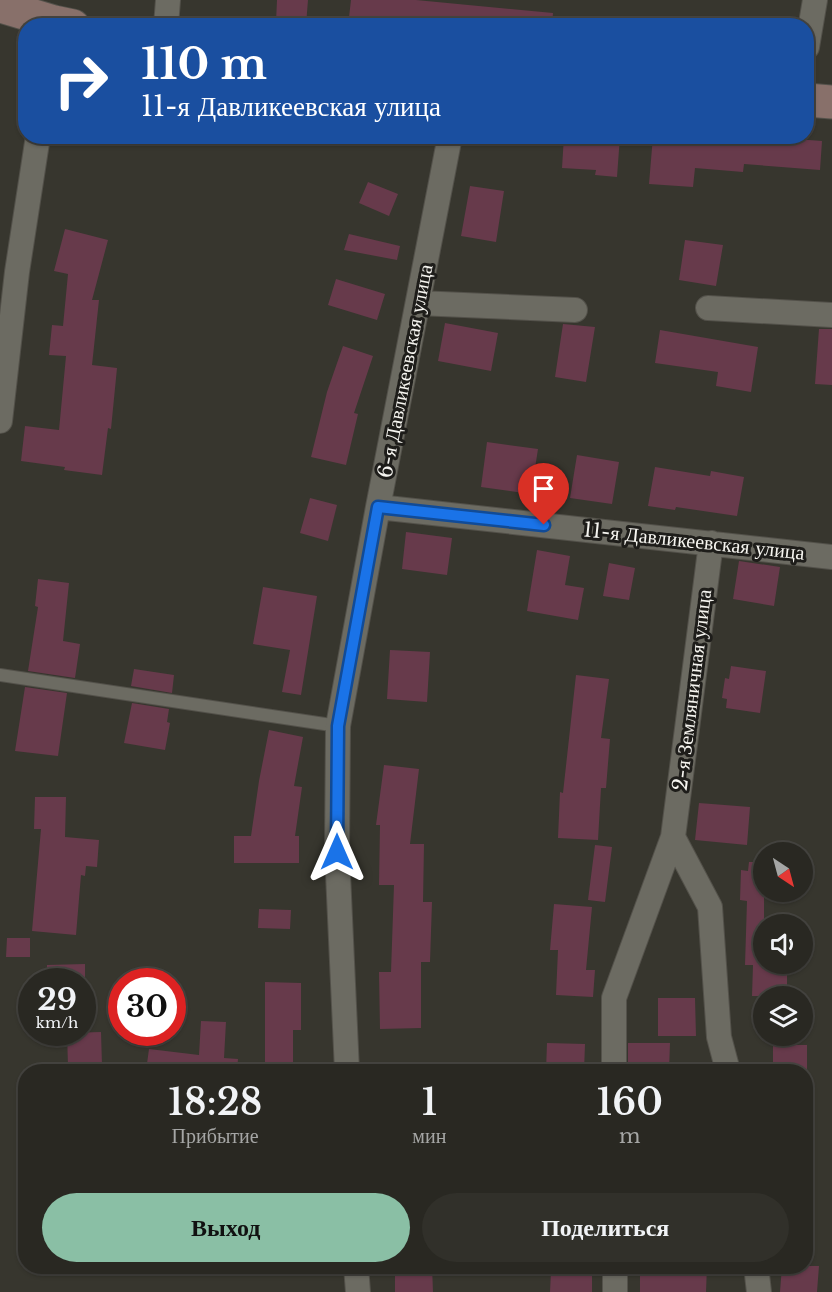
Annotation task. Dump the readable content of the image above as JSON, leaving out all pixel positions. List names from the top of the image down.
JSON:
{
  "streets": {
    "street": ["6-я Давликеевская улица", "11-я Давликеевская улица", "2-я Земляничная улица"]
  },
  "crossings": [
    ["6-я Давликеевская улица", "11-я Давликеевская улица"],
    ["11-я Давликеевская улица", "2-я Земляничная улица"]
  ],
  "north": "bottom right",
  "page": {
    "turn": ["110 m", "11-я Давликеевская улица"],
    "speed": "29 km/h",
    "limit": "30",
    "eta": [
      "18:28",
      "Прибытие",
      "1",
      "мин",
      "160",
      "m"
    ],
    "buttons": ["Выход", "Поделиться"]
  }
}
